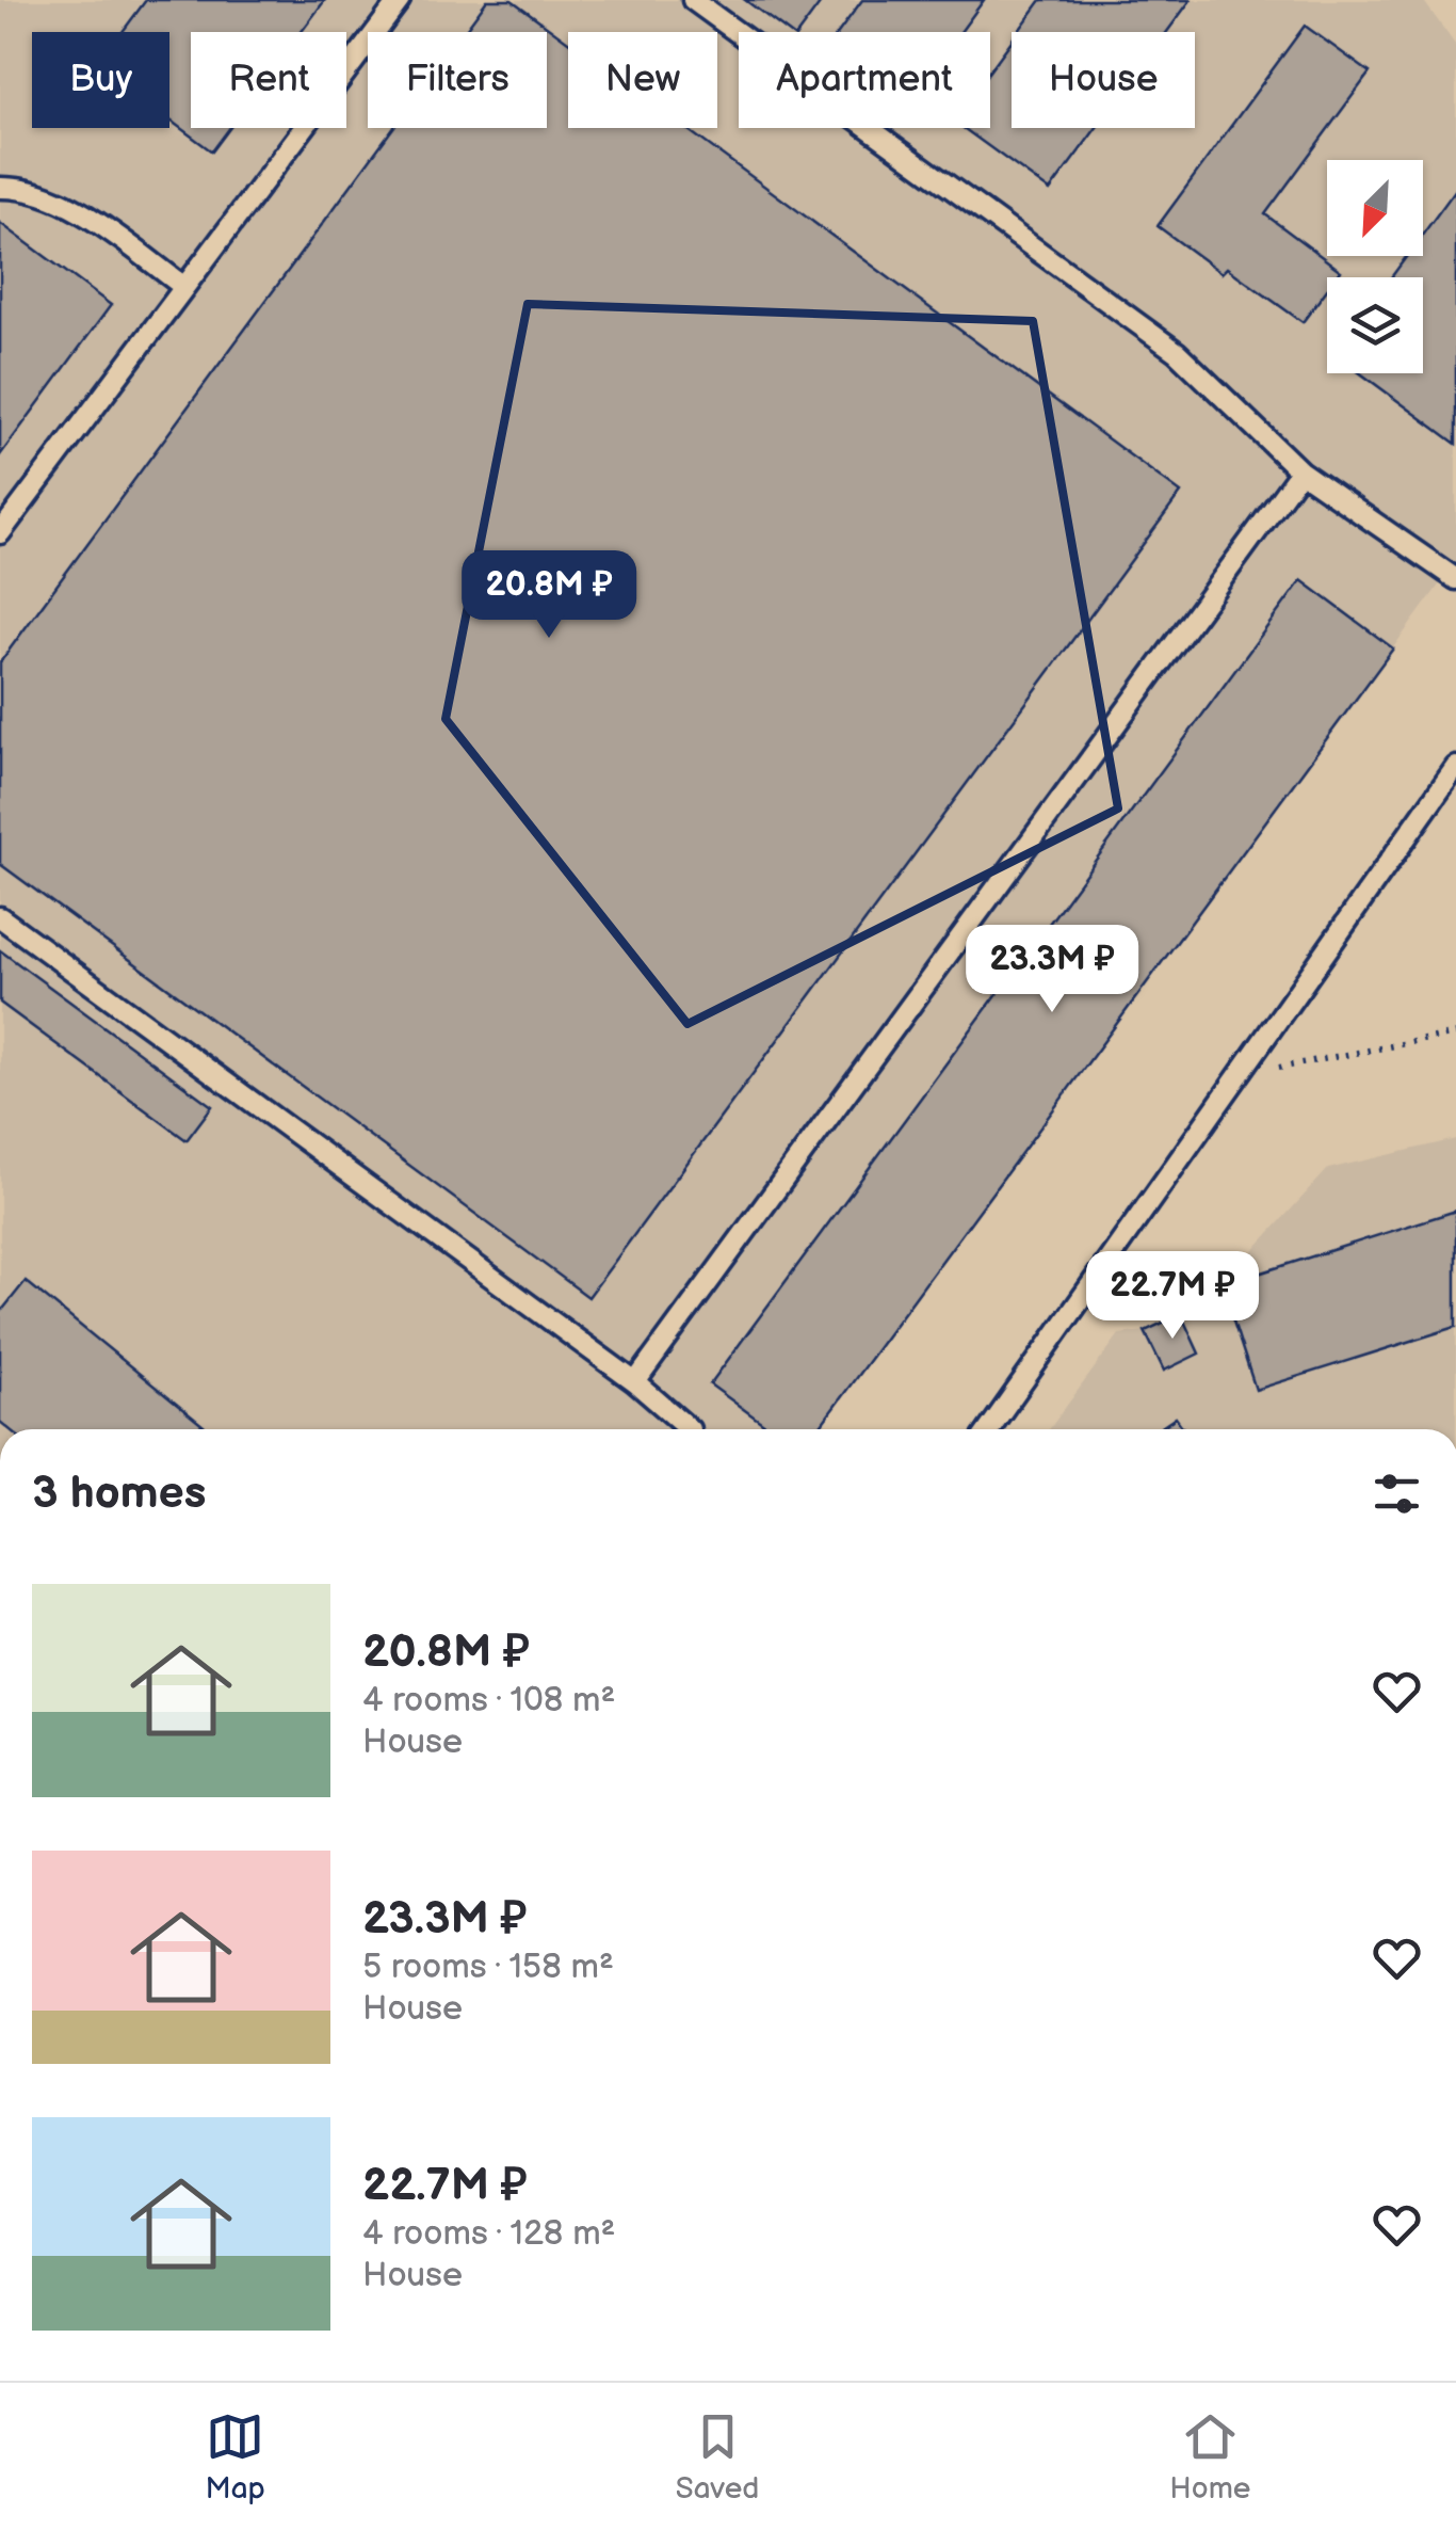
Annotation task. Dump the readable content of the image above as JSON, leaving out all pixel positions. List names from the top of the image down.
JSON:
{
  "north": "bottom left",
  "page": {
    "chip": [
      "Buy",
      "Rent",
      "Filters",
      "New",
      "Apartment",
      "House"
    ],
    "price": ["20.8M ₽", "23.3M ₽", "22.7M ₽"],
    "heading": "3 homes",
    "list": [
      {
        "name": "20.8M ₽",
        "note": "4 rooms · 108 m² · House"
      },
      {
        "name": "23.3M ₽",
        "note": "5 rooms · 158 m² · House"
      },
      {
        "name": "22.7M ₽",
        "note": "4 rooms · 128 m² · House"
      }
    ],
    "tabs": ["Map", "Saved", "Home"]
  }
}
